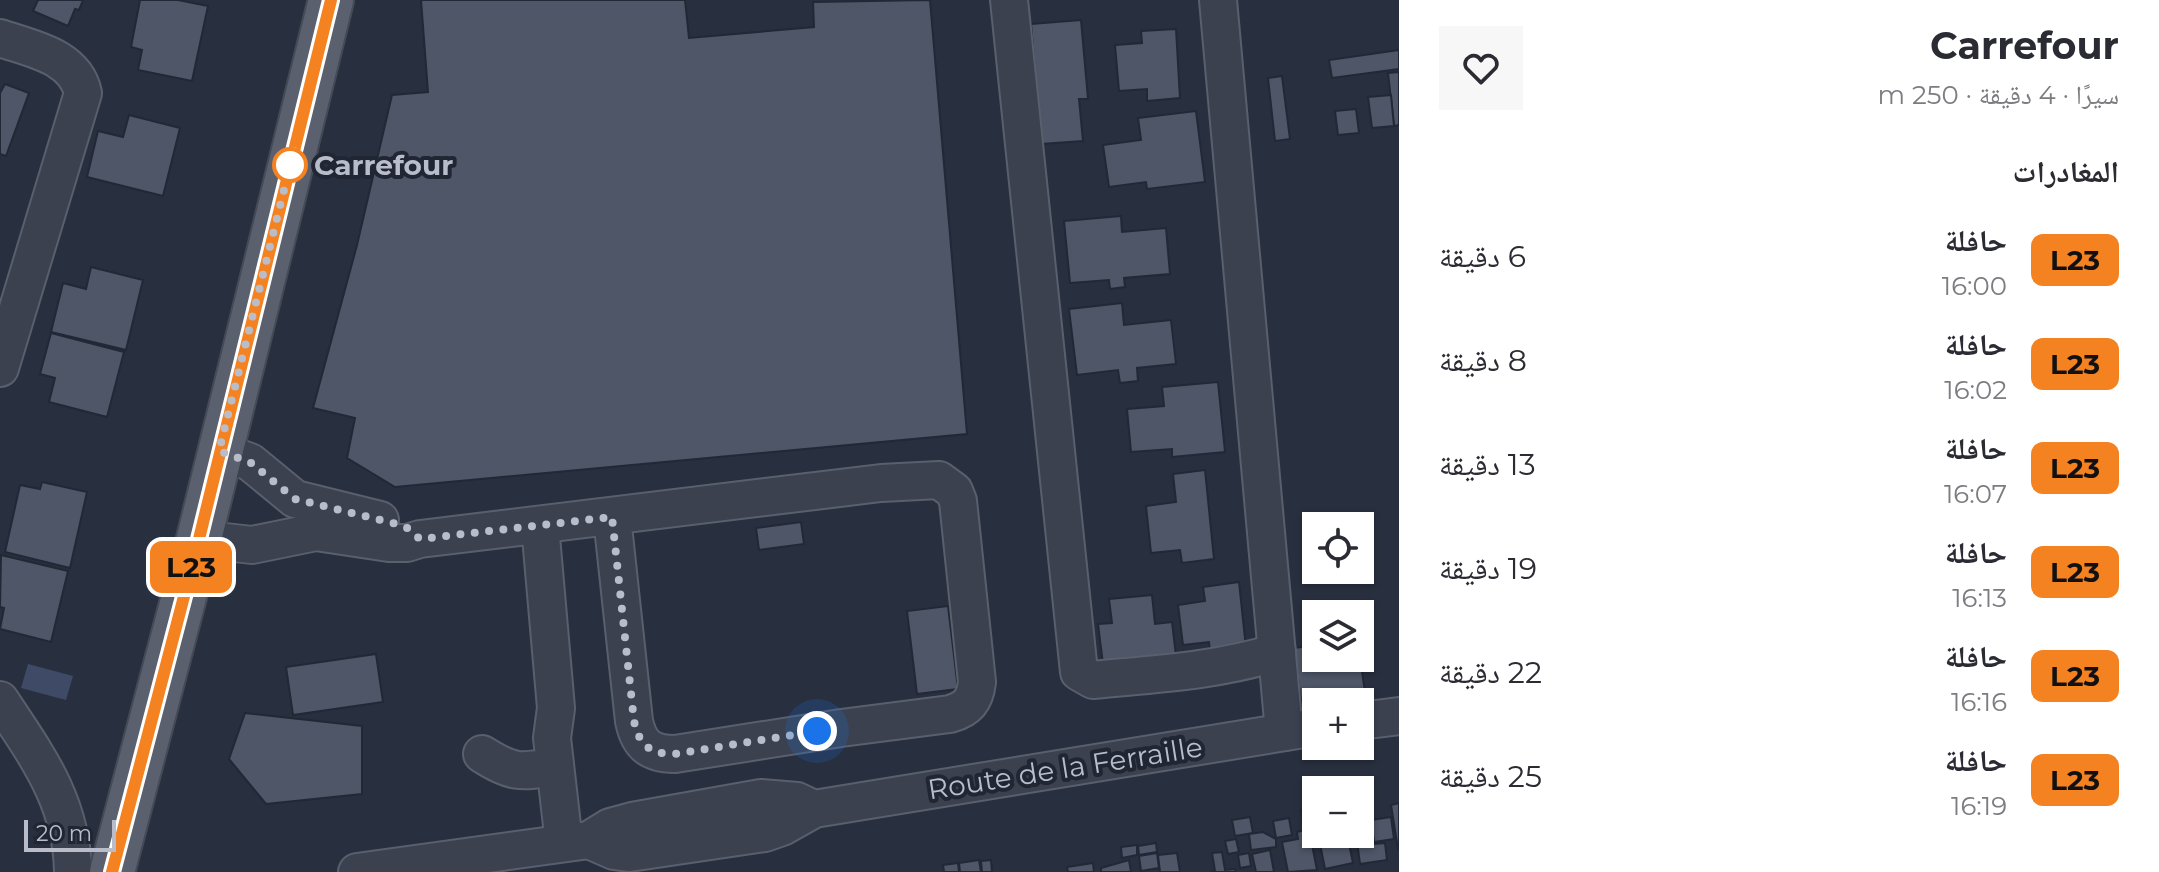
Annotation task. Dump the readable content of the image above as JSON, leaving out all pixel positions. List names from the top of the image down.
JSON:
{
  "streets": {
    "street": ["Route de la Ferraille"]
  },
  "places": ["Carrefour"],
  "lines": ["bus line L23"],
  "scale_bar": "20 m",
  "page": {
    "heading": [
      ["Carrefour", "سيرًا · 4 دقيقة · 250 m"],
      "المغادرات"
    ],
    "on_map": "L23",
    "list": [
      {
        "mark": "L23",
        "name": "حافلة",
        "note": "16:00",
        "value": "6 دقيقة"
      },
      {
        "mark": "L23",
        "name": "حافلة",
        "note": "16:02",
        "value": "8 دقيقة"
      },
      {
        "mark": "L23",
        "name": "حافلة",
        "note": "16:07",
        "value": "13 دقيقة"
      },
      {
        "mark": "L23",
        "name": "حافلة",
        "note": "16:13",
        "value": "19 دقيقة"
      },
      {
        "mark": "L23",
        "name": "حافلة",
        "note": "16:16",
        "value": "22 دقيقة"
      },
      {
        "mark": "L23",
        "name": "حافلة",
        "note": "16:19",
        "value": "25 دقيقة"
      }
    ],
    "map_buttons": ["+", "−"],
    "scale": "20 m"
  }
}
